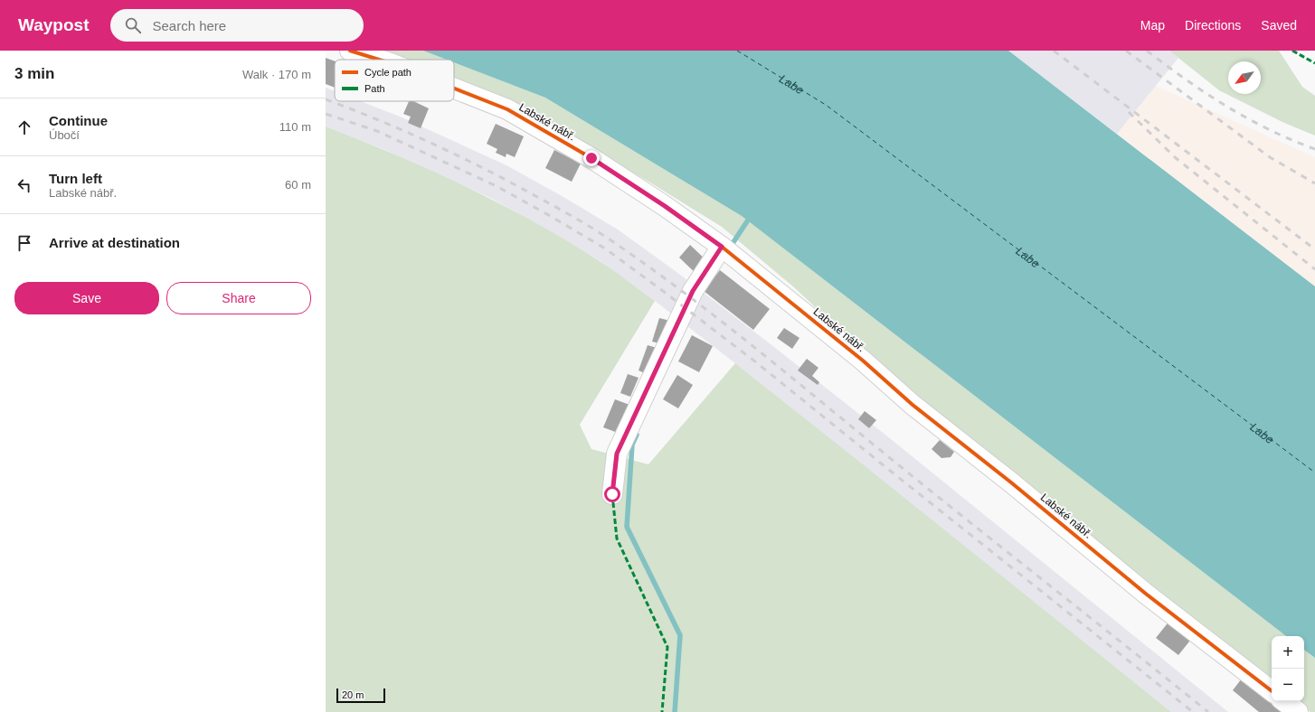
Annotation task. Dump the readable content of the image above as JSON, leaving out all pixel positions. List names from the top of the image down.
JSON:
{
  "streets": {
    "street": ["Labské nábř."]
  },
  "water": ["Labe"],
  "legend": ["Cycle path", "Path"],
  "scale_bar": "20 m",
  "north": "bottom left",
  "page": {
    "header": "Waypost",
    "search": "Search here",
    "nav": ["Map", "Directions", "Saved"],
    "heading": ["3 min", "Walk · 170 m"],
    "list": [
      ["Continue", "Úbočí", "110 m"],
      ["Turn left", "Labské nábř.", "60 m"],
      "Arrive at destination"
    ],
    "buttons": ["Save", "Share"],
    "map_buttons": ["+", "−"],
    "scale": "20 m"
  }
}
